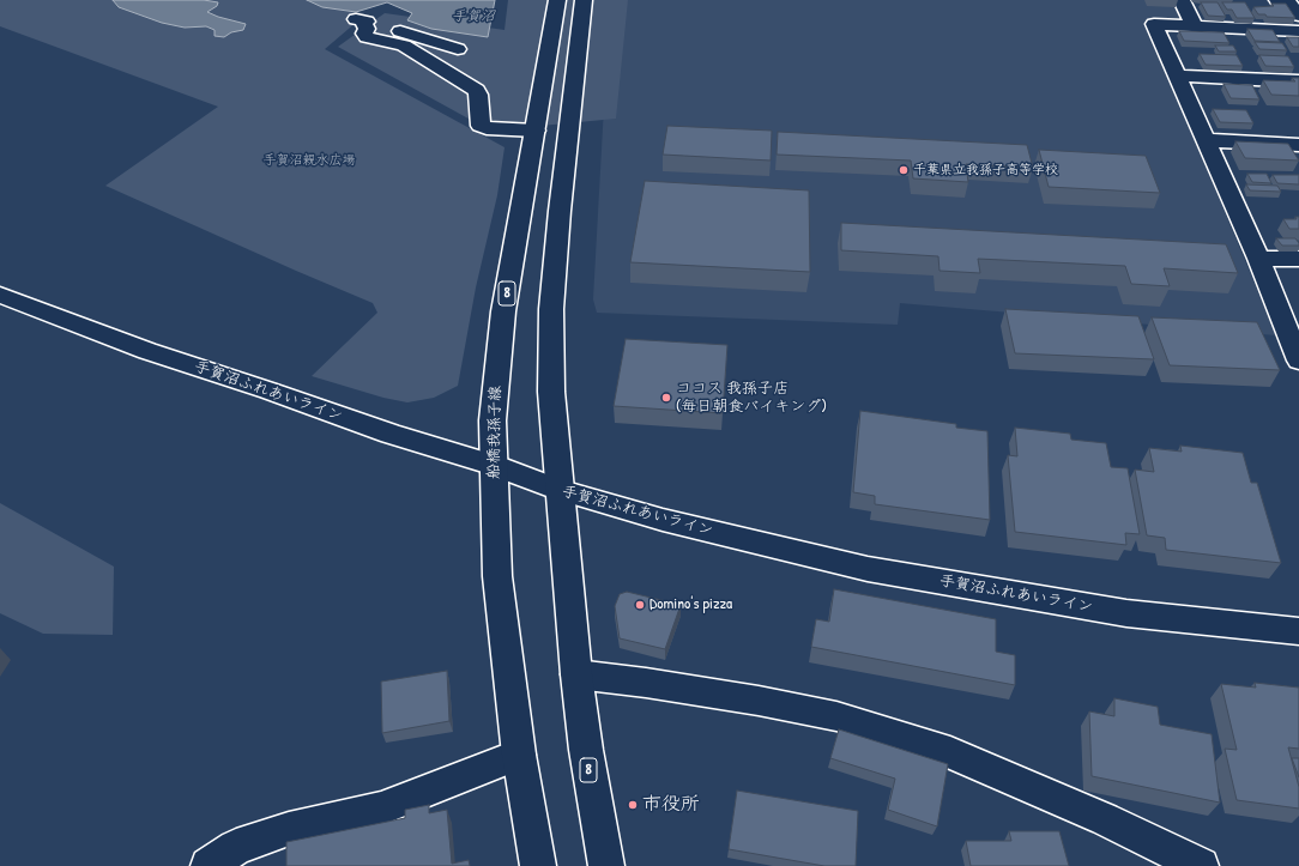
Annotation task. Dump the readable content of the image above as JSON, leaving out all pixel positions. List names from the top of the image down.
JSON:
{
  "streets": {
    "street": ["8", "手賀沼ふれあいライン", "船橋我孫子線"]
  },
  "crossings": [
    ["8", "手賀沼ふれあいライン"],
    ["手賀沼ふれあいライン", "船橋我孫子線"]
  ],
  "water": ["手賀沼"],
  "parks": ["手賀沼親水広場"],
  "places": [
    "千葉県立我孫子高等学校",
    "ココス 我孫子店 (毎日朝食バイキング)",
    "Domino's pizza",
    "市役所"
  ]
}
